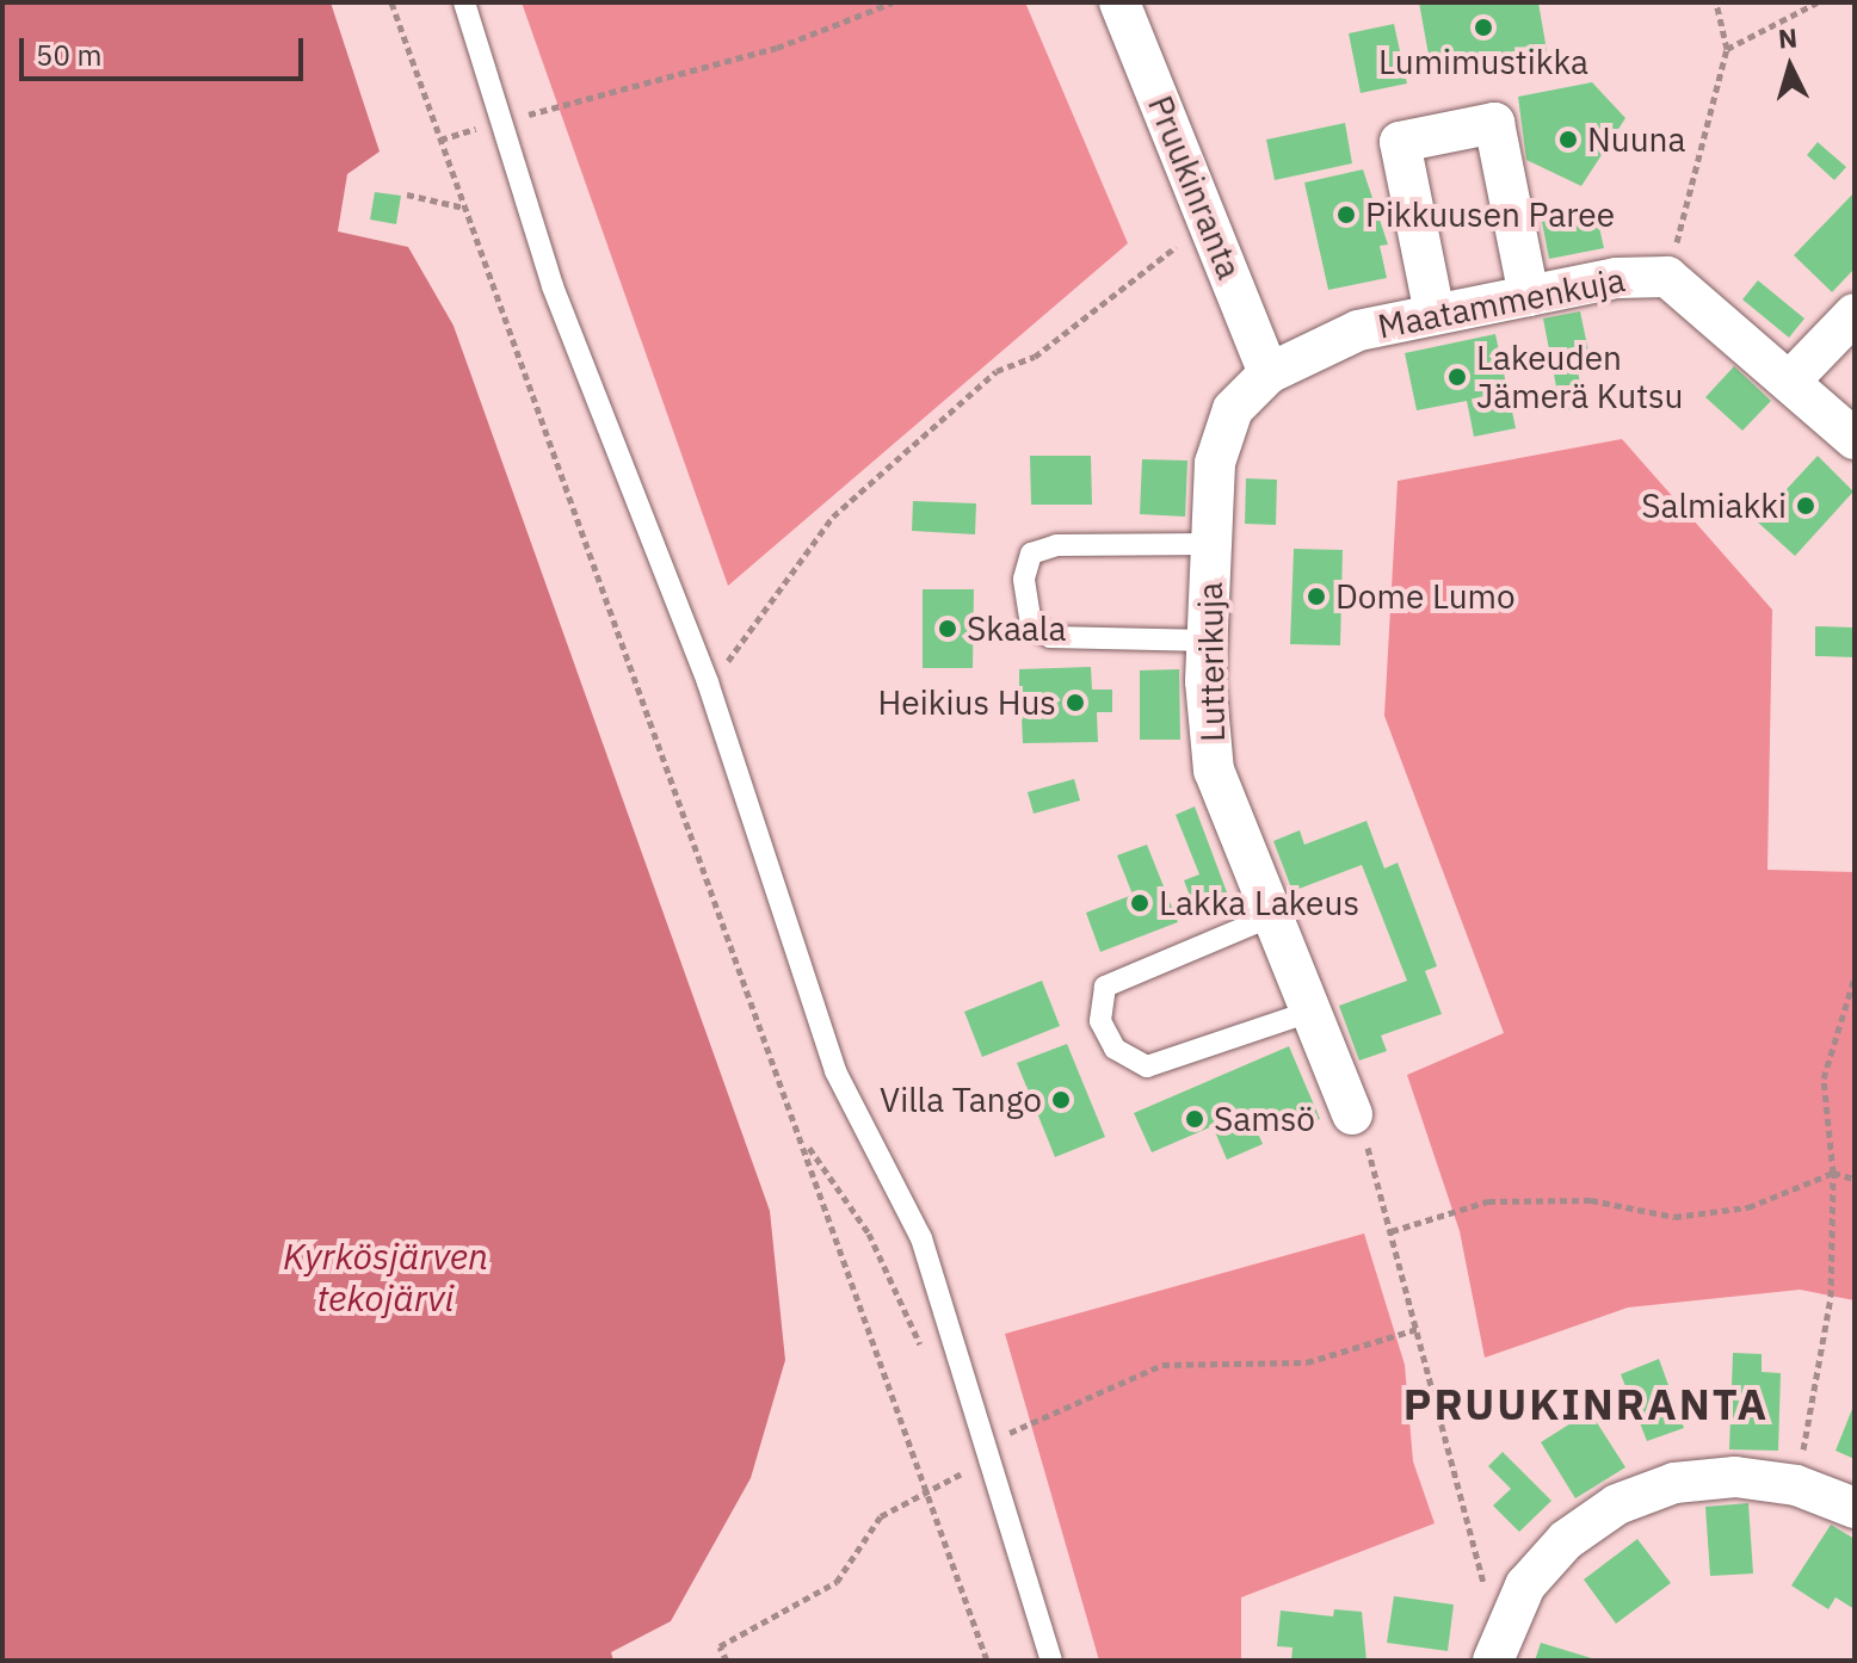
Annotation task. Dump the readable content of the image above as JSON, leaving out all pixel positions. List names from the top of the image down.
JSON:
{
  "streets": {
    "street": ["Pruukinranta", "Maatammenkuja", "Lutterikuja"]
  },
  "crossings": [
    ["Pruukinranta", "Maatammenkuja"],
    ["Pruukinranta", "Lutterikuja"],
    ["Maatammenkuja", "Lutterikuja"]
  ],
  "districts": ["PRUUKINRANTA"],
  "water": ["Kyrkösjärven tekojärvi"],
  "places": [
    "Lumimustikka",
    "Nuuna",
    "Pikkuusen Paree",
    "Lakeuden Jämerä Kutsu",
    "Salmiakki",
    "Dome Lumo",
    "Skaala",
    "Heikius Hus",
    "Lakka Lakeus",
    "Villa Tango",
    "Samsö"
  ],
  "scale_bar": "50 m",
  "north": "top"
}
